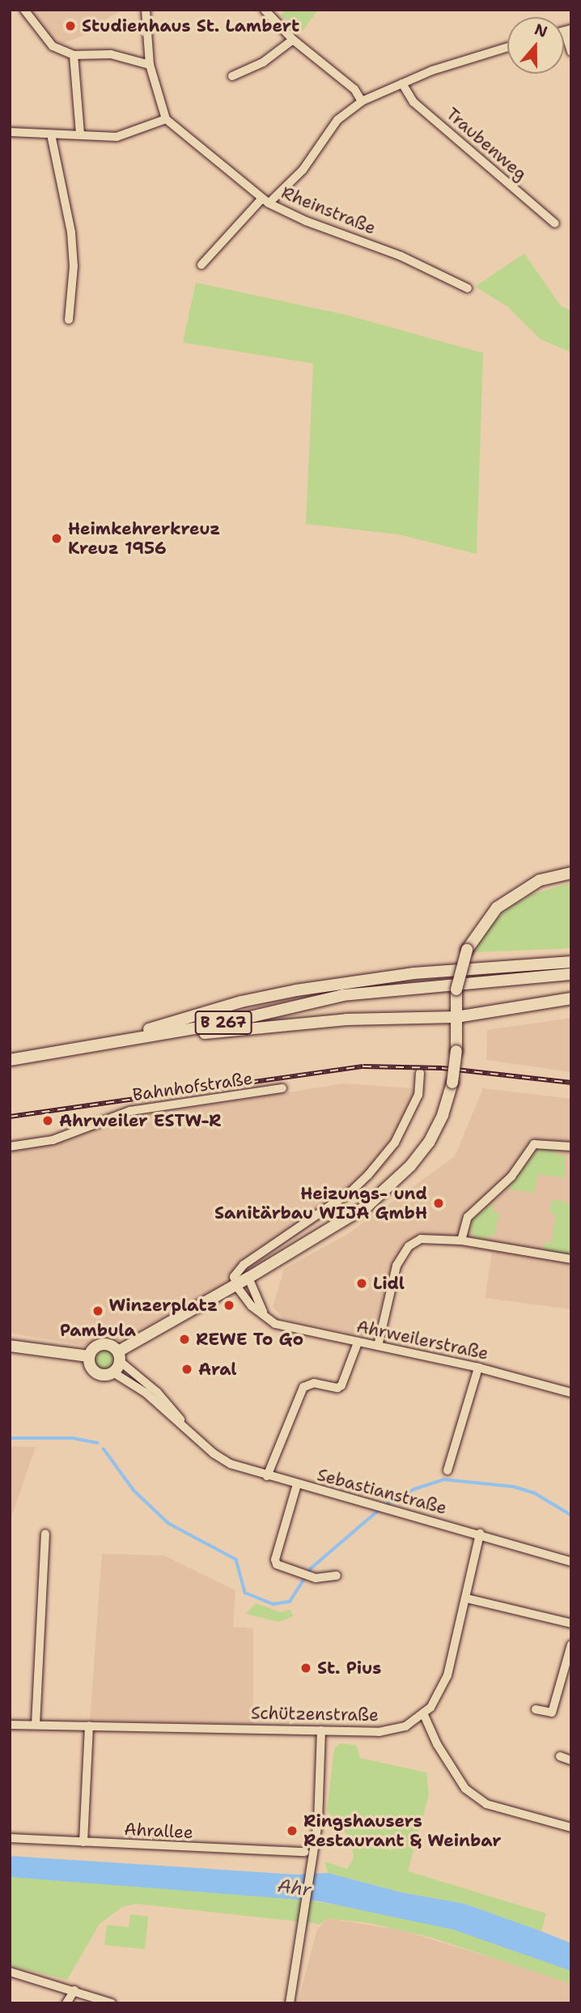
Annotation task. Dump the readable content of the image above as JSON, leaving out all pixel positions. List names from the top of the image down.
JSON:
{
  "streets": {
    "main road": ["B 267"],
    "street": [
      "Traubenweg",
      "Rheinstraße",
      "Bahnhofstraße",
      "Ahrweilerstraße",
      "Sebastianstraße",
      "Schützenstraße",
      "Ahrallee"
    ]
  },
  "crossings": [
    ["Sebastianstraße", "Schützenstraße"]
  ],
  "water": ["Ahr"],
  "places": [
    "Studienhaus St. Lambert",
    "Heimkehrerkreuz Kreuz 1956",
    "Ahrweiler ESTW-R",
    "Heizungs- und Sanitärbau WIJA GmbH",
    "Lidl",
    "Winzerplatz",
    "Pambula",
    "REWE To Go",
    "Aral",
    "St. Pius",
    "Ringshausers Restaurant & Weinbar"
  ],
  "north": "top"
}
